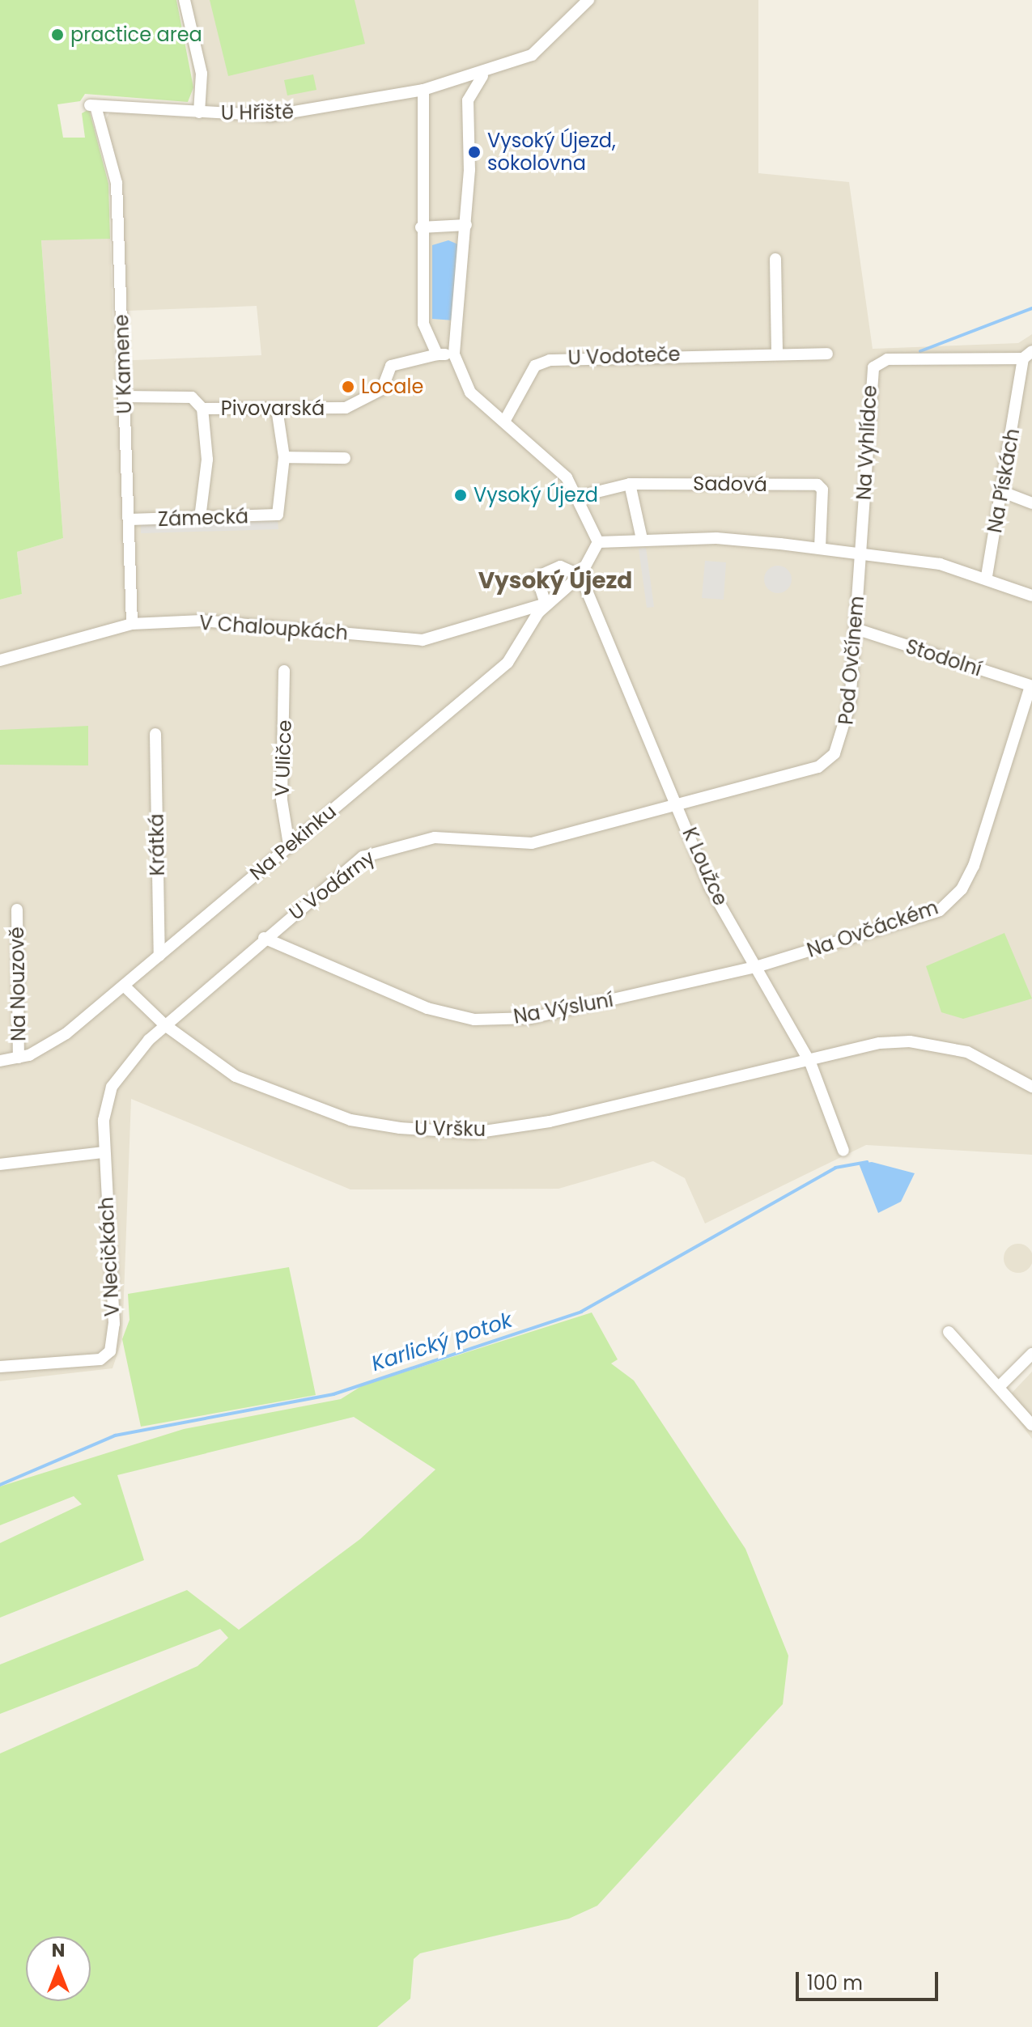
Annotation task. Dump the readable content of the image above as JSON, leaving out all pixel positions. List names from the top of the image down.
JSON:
{
  "streets": {
    "street": [
      "U Hřiště",
      "U Vodoteče",
      "U Kamene",
      "Pivovarská",
      "Na Vyhlídce",
      "Na Pískách",
      "Sadová",
      "Zámecká",
      "V Chaloupkách",
      "Stodolní",
      "Pod Ovčínem",
      "V Uličce",
      "Na Pekinku",
      "Krátká",
      "K Loužce",
      "U Vodárny",
      "Na Ovčáckém",
      "Na Nouzově",
      "Na Výsluní",
      "U Vršku",
      "V Necičkách"
    ]
  },
  "crossings": [
    ["U Hřiště", "U Kamene"],
    ["U Kamene", "Pivovarská"],
    ["U Kamene", "Zámecká"],
    ["U Kamene", "V Chaloupkách"],
    ["Pivovarská", "Zámecká"],
    ["Na Vyhlídce", "Na Pískách"],
    ["Na Vyhlídce", "Pod Ovčínem"],
    ["V Chaloupkách", "Na Pekinku"],
    ["Stodolní", "Pod Ovčínem"],
    ["Stodolní", "Na Ovčáckém"],
    ["Pod Ovčínem", "K Loužce"],
    ["Pod Ovčínem", "U Vodárny"],
    ["V Uličce", "Na Pekinku"],
    ["Na Pekinku", "Krátká"],
    ["Na Pekinku", "Na Nouzově"],
    ["Na Pekinku", "U Vršku"],
    ["K Loužce", "U Vodárny"],
    ["K Loužce", "Na Ovčáckém"],
    ["K Loužce", "Na Výsluní"],
    ["K Loužce", "U Vršku"],
    ["U Vodárny", "Na Výsluní"],
    ["U Vodárny", "U Vršku"],
    ["U Vodárny", "V Necičkách"],
    ["Na Ovčáckém", "Na Výsluní"]
  ],
  "districts": ["Vysoký Újezd"],
  "water": ["Karlický potok"],
  "places": [
    "practice area",
    "Vysoký Újezd, sokolovna",
    "Locale",
    "Vysoký Újezd"
  ],
  "scale_bar": "100 m",
  "north": "top"
}
